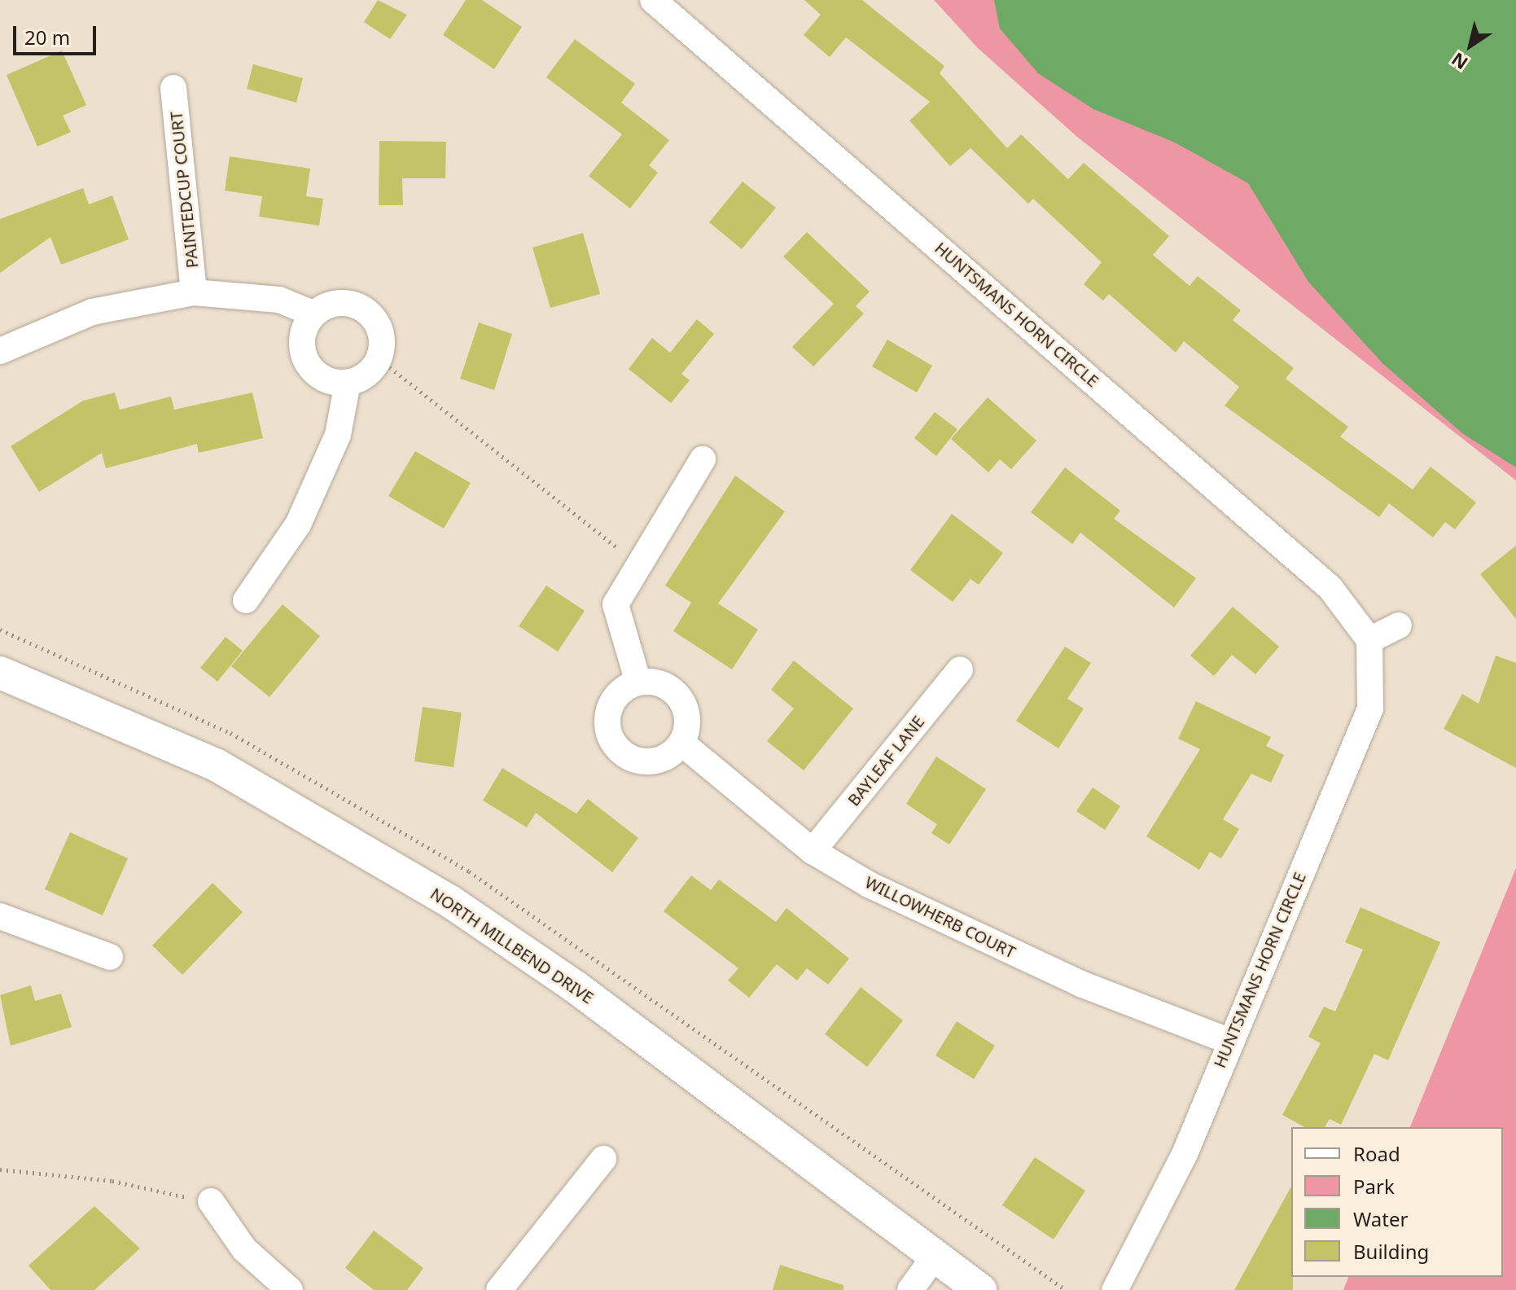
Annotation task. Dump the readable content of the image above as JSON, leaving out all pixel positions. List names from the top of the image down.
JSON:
{
  "streets": {
    "street": [
      "PAINTEDCUP COURT",
      "HUNTSMANS HORN CIRCLE",
      "BAYLEAF LANE",
      "WILLOWHERB COURT",
      "NORTH MILLBEND DRIVE"
    ]
  },
  "crossings": [
    ["HUNTSMANS HORN CIRCLE", "WILLOWHERB COURT"],
    ["BAYLEAF LANE", "WILLOWHERB COURT"]
  ],
  "legend": [
    "Road",
    "Park",
    "Water",
    "Building"
  ],
  "scale_bar": "20 m",
  "north": "bottom left"
}
